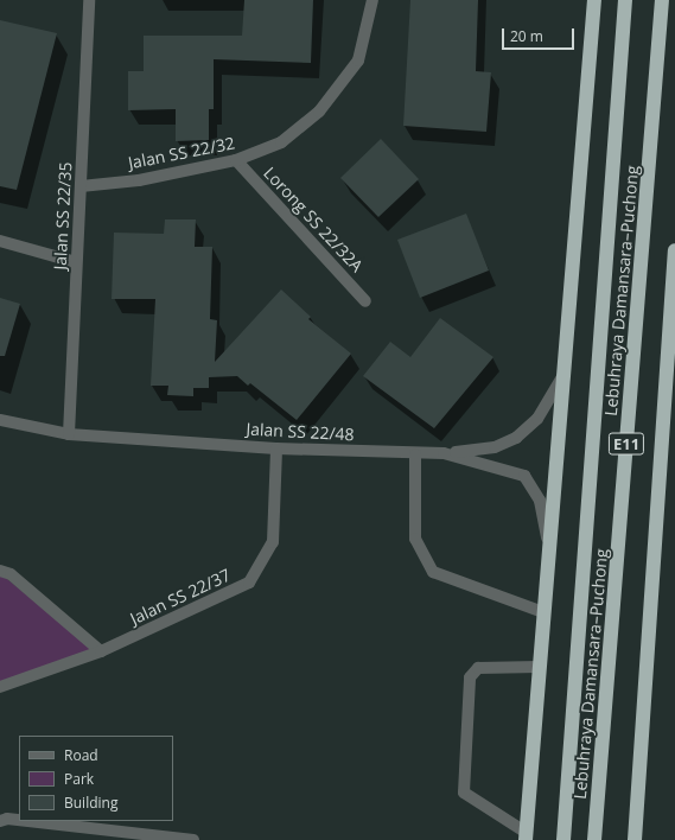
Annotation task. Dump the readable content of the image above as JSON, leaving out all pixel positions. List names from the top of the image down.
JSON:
{
  "streets": {
    "highway": ["Lebuhraya Damansara–Puchong", "E11"],
    "street": [
      "Jalan SS 22/32",
      "Jalan SS 22/35",
      "Lorong SS 22/32A",
      "Jalan SS 22/48",
      "Jalan SS 22/37"
    ]
  },
  "crossings": [
    ["Jalan SS 22/32", "Jalan SS 22/35"],
    ["Jalan SS 22/32", "Lorong SS 22/32A"],
    ["Jalan SS 22/35", "Jalan SS 22/48"],
    ["Jalan SS 22/48", "Jalan SS 22/37"]
  ],
  "legend": ["Road", "Park", "Building"],
  "scale_bar": "20 m"
}
